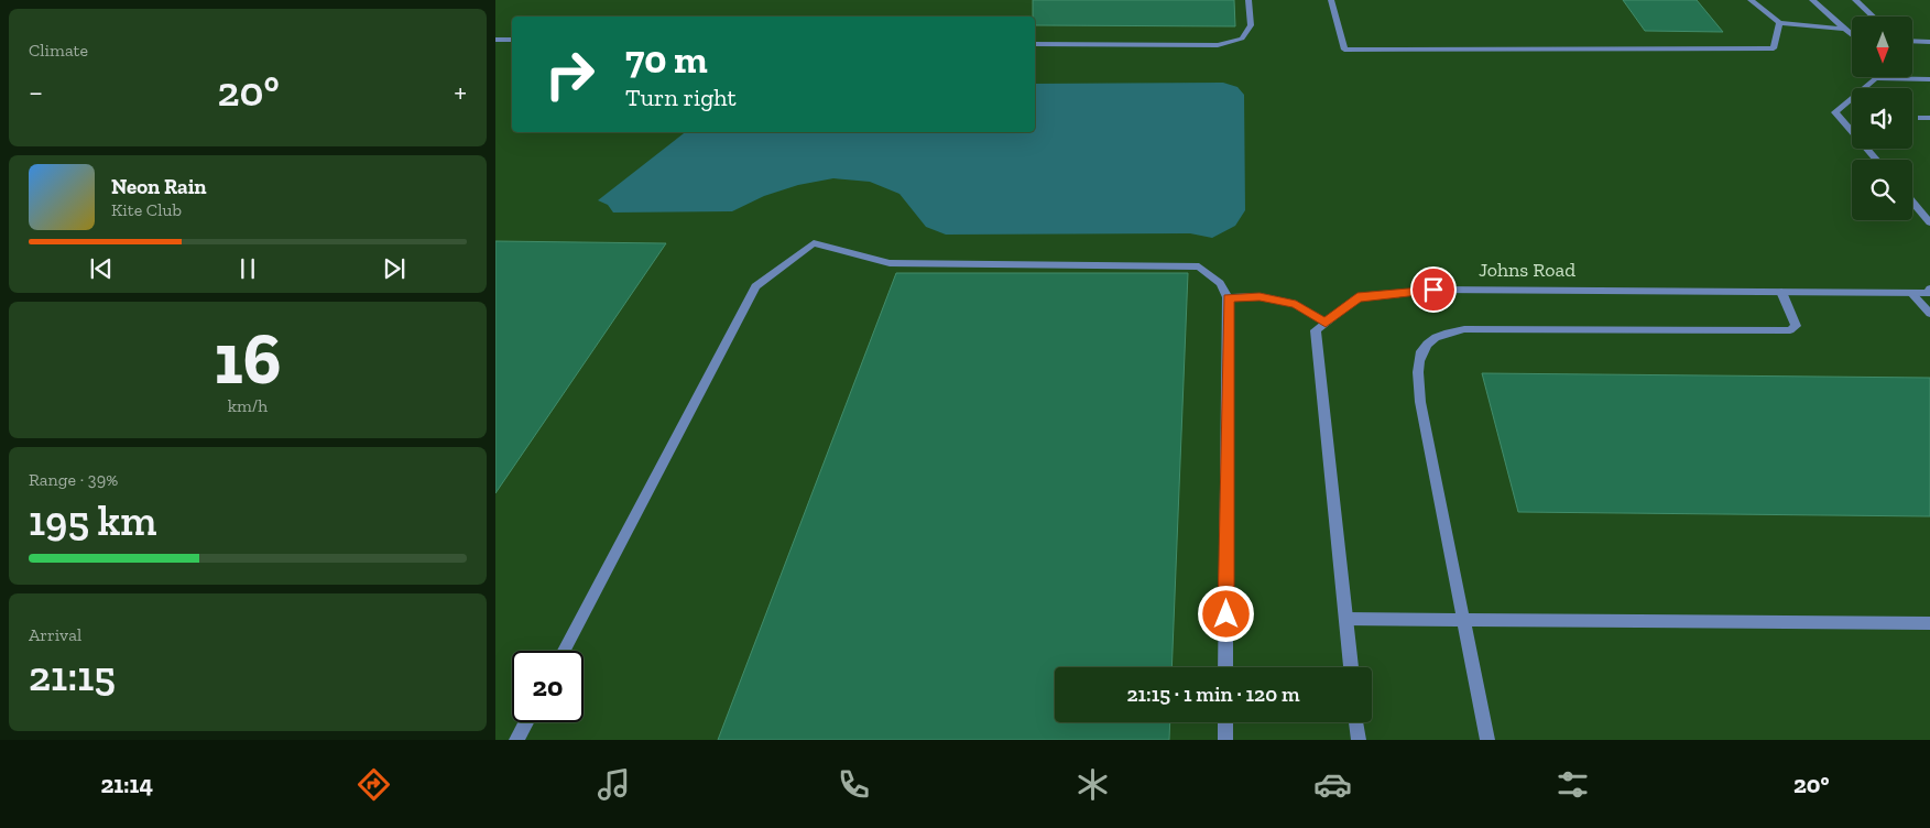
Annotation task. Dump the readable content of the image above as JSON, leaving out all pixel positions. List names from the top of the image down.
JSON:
{
  "streets": {
    "street": ["Johns Road"]
  },
  "north": "bottom",
  "page": {
    "tile": [
      "Climate",
      ["16", "km/h"],
      ["Range · 39%", "195 km"],
      ["Arrival", "21:15"]
    ],
    "turn": ["70 m", "Turn right"],
    "heat": ["−", "20°", "+"],
    "song": ["Neon Rain", "Kite Club"],
    "limit": "20",
    "trip": "21:15 · 1 min · 120 m",
    "tabs": ["21:14", "20°"]
  }
}
